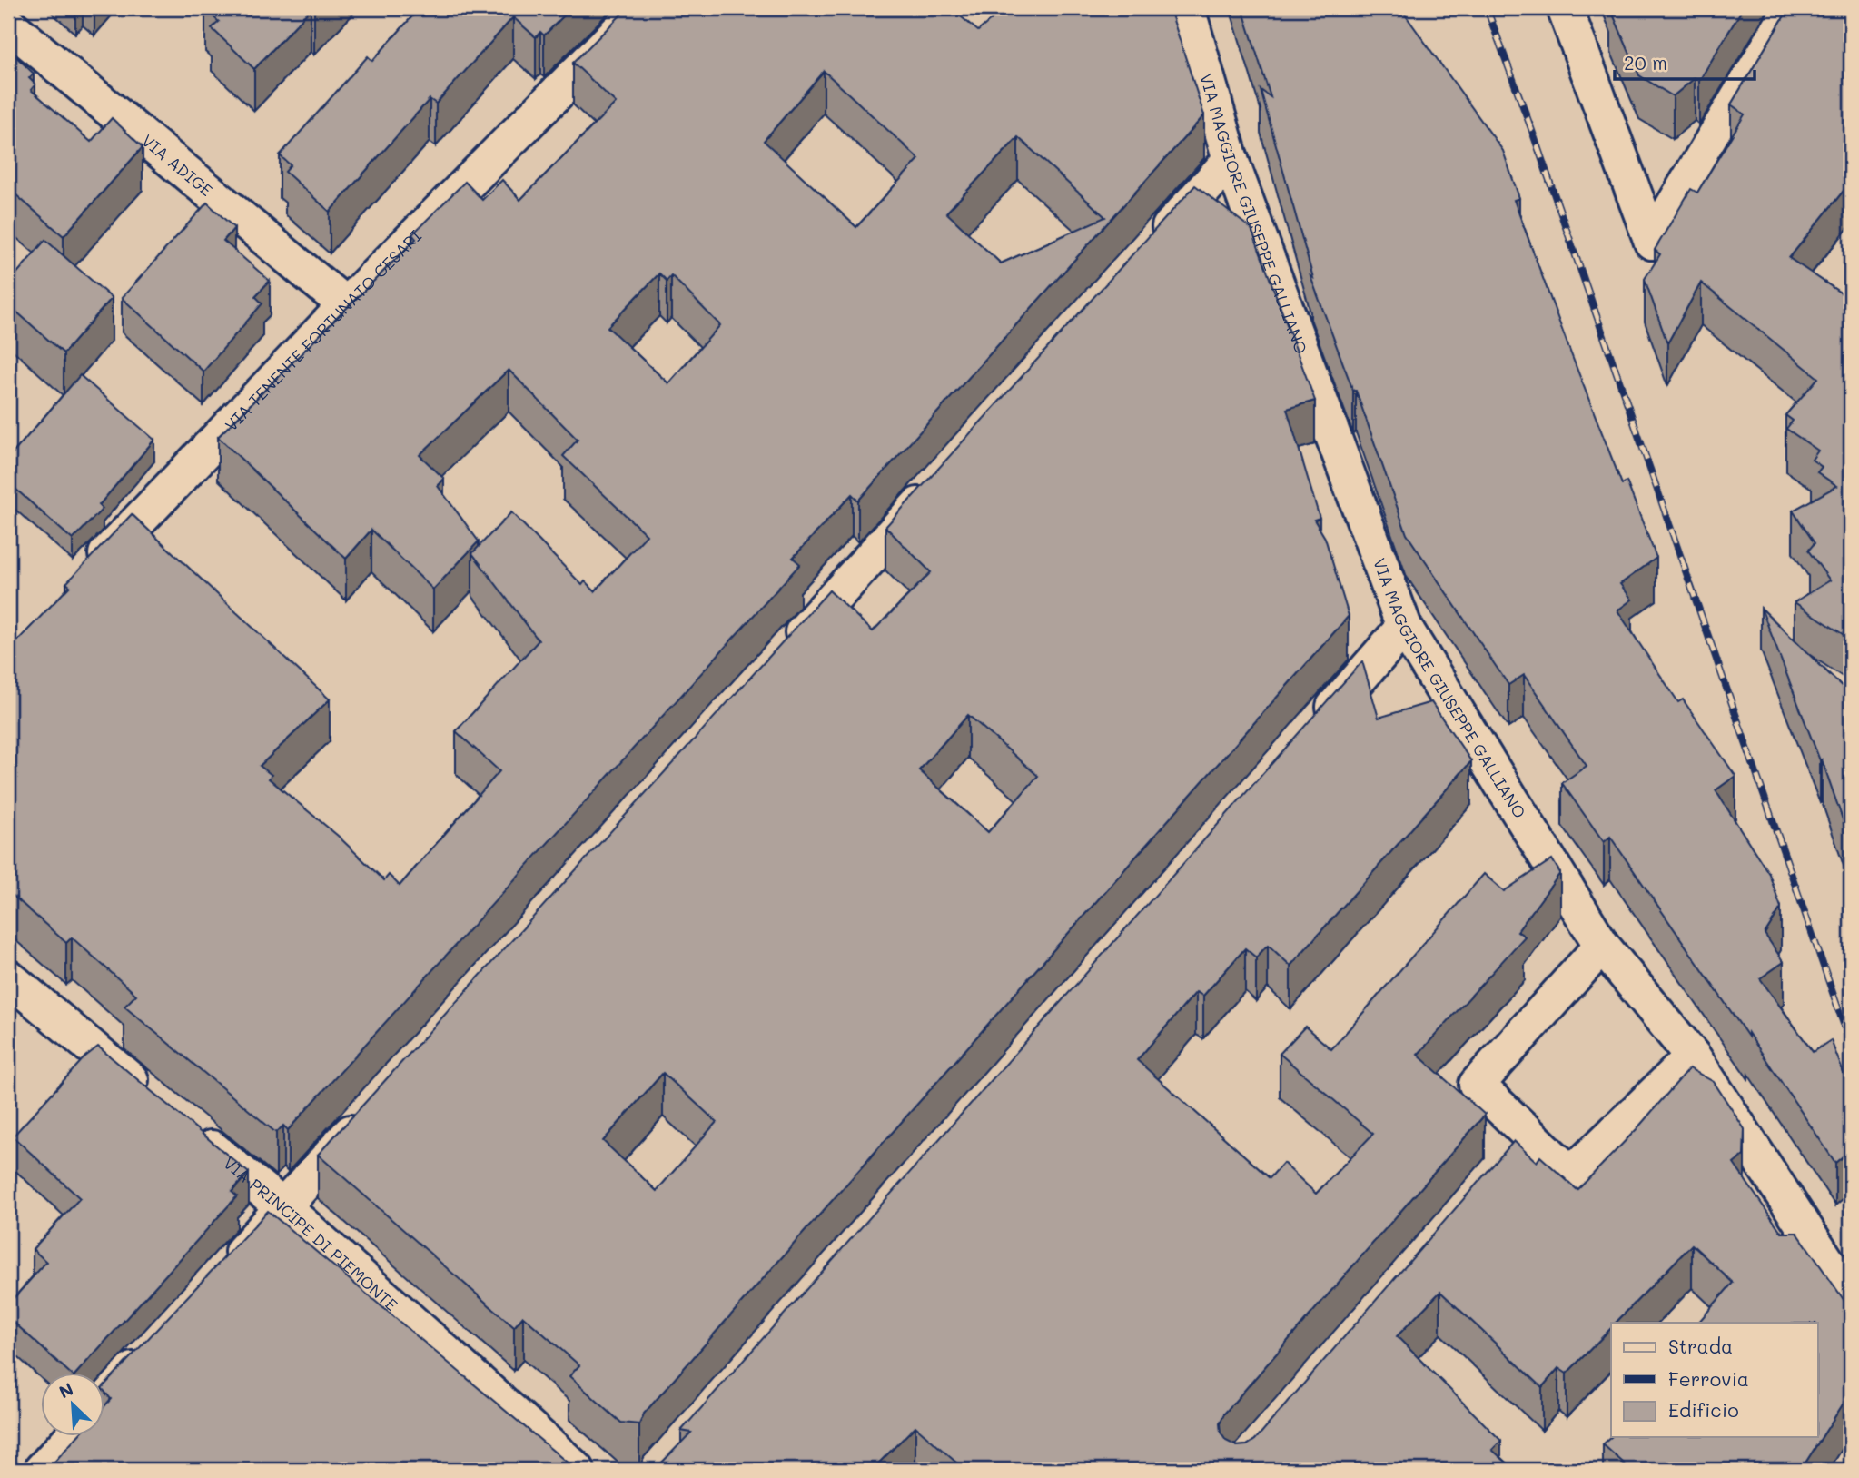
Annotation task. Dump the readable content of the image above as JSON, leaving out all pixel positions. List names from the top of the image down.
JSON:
{
  "streets": {
    "street": [
      "VIA ADIGE",
      "VIA MAGGIORE GIUSEPPE GALLIANO",
      "VIA TENENTE FORTUNATO CESARI",
      "VIA PRINCIPE DI PIEMONTE"
    ]
  },
  "crossings": [
    ["VIA ADIGE", "VIA TENENTE FORTUNATO CESARI"]
  ],
  "legend": ["Strada", "Ferrovia", "Edificio"],
  "scale_bar": "20 m",
  "north": "top left"
}
